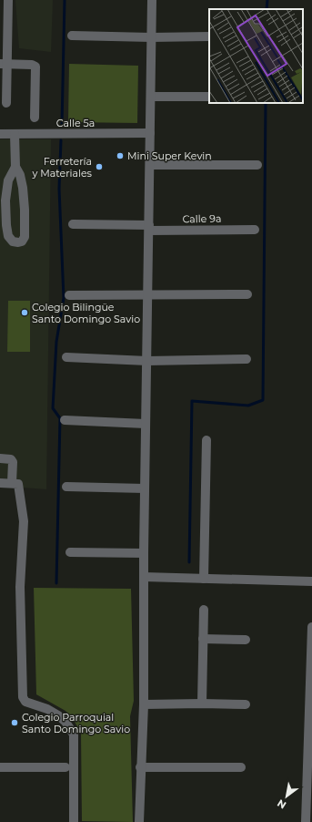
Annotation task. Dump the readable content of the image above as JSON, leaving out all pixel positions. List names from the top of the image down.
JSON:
{
  "streets": {
    "street": ["Calle 5a", "Calle 9a"]
  },
  "places": [
    "Mini Super Kevin",
    "Ferretería y Materiales",
    "Colegio Bilingüe Santo Domingo Savio",
    "Colegio Parroquial Santo Domingo Savio"
  ],
  "north": "bottom left"
}
